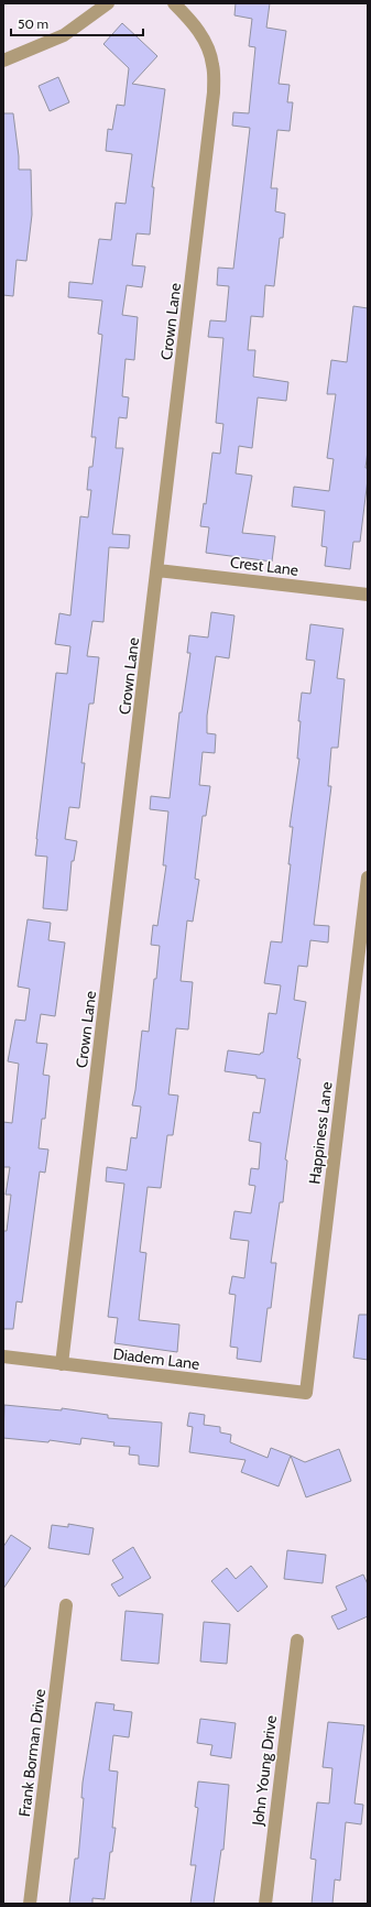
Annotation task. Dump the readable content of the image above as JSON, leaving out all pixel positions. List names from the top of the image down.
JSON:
{
  "streets": {
    "street": [
      "Crown Lane",
      "Crest Lane",
      "Happiness Lane",
      "Diadem Lane",
      "Frank Borman Drive",
      "John Young Drive"
    ]
  },
  "crossings": [
    ["Crown Lane", "Crest Lane"],
    ["Crown Lane", "Diadem Lane"],
    ["Happiness Lane", "Diadem Lane"]
  ],
  "scale_bar": "50 m"
}
